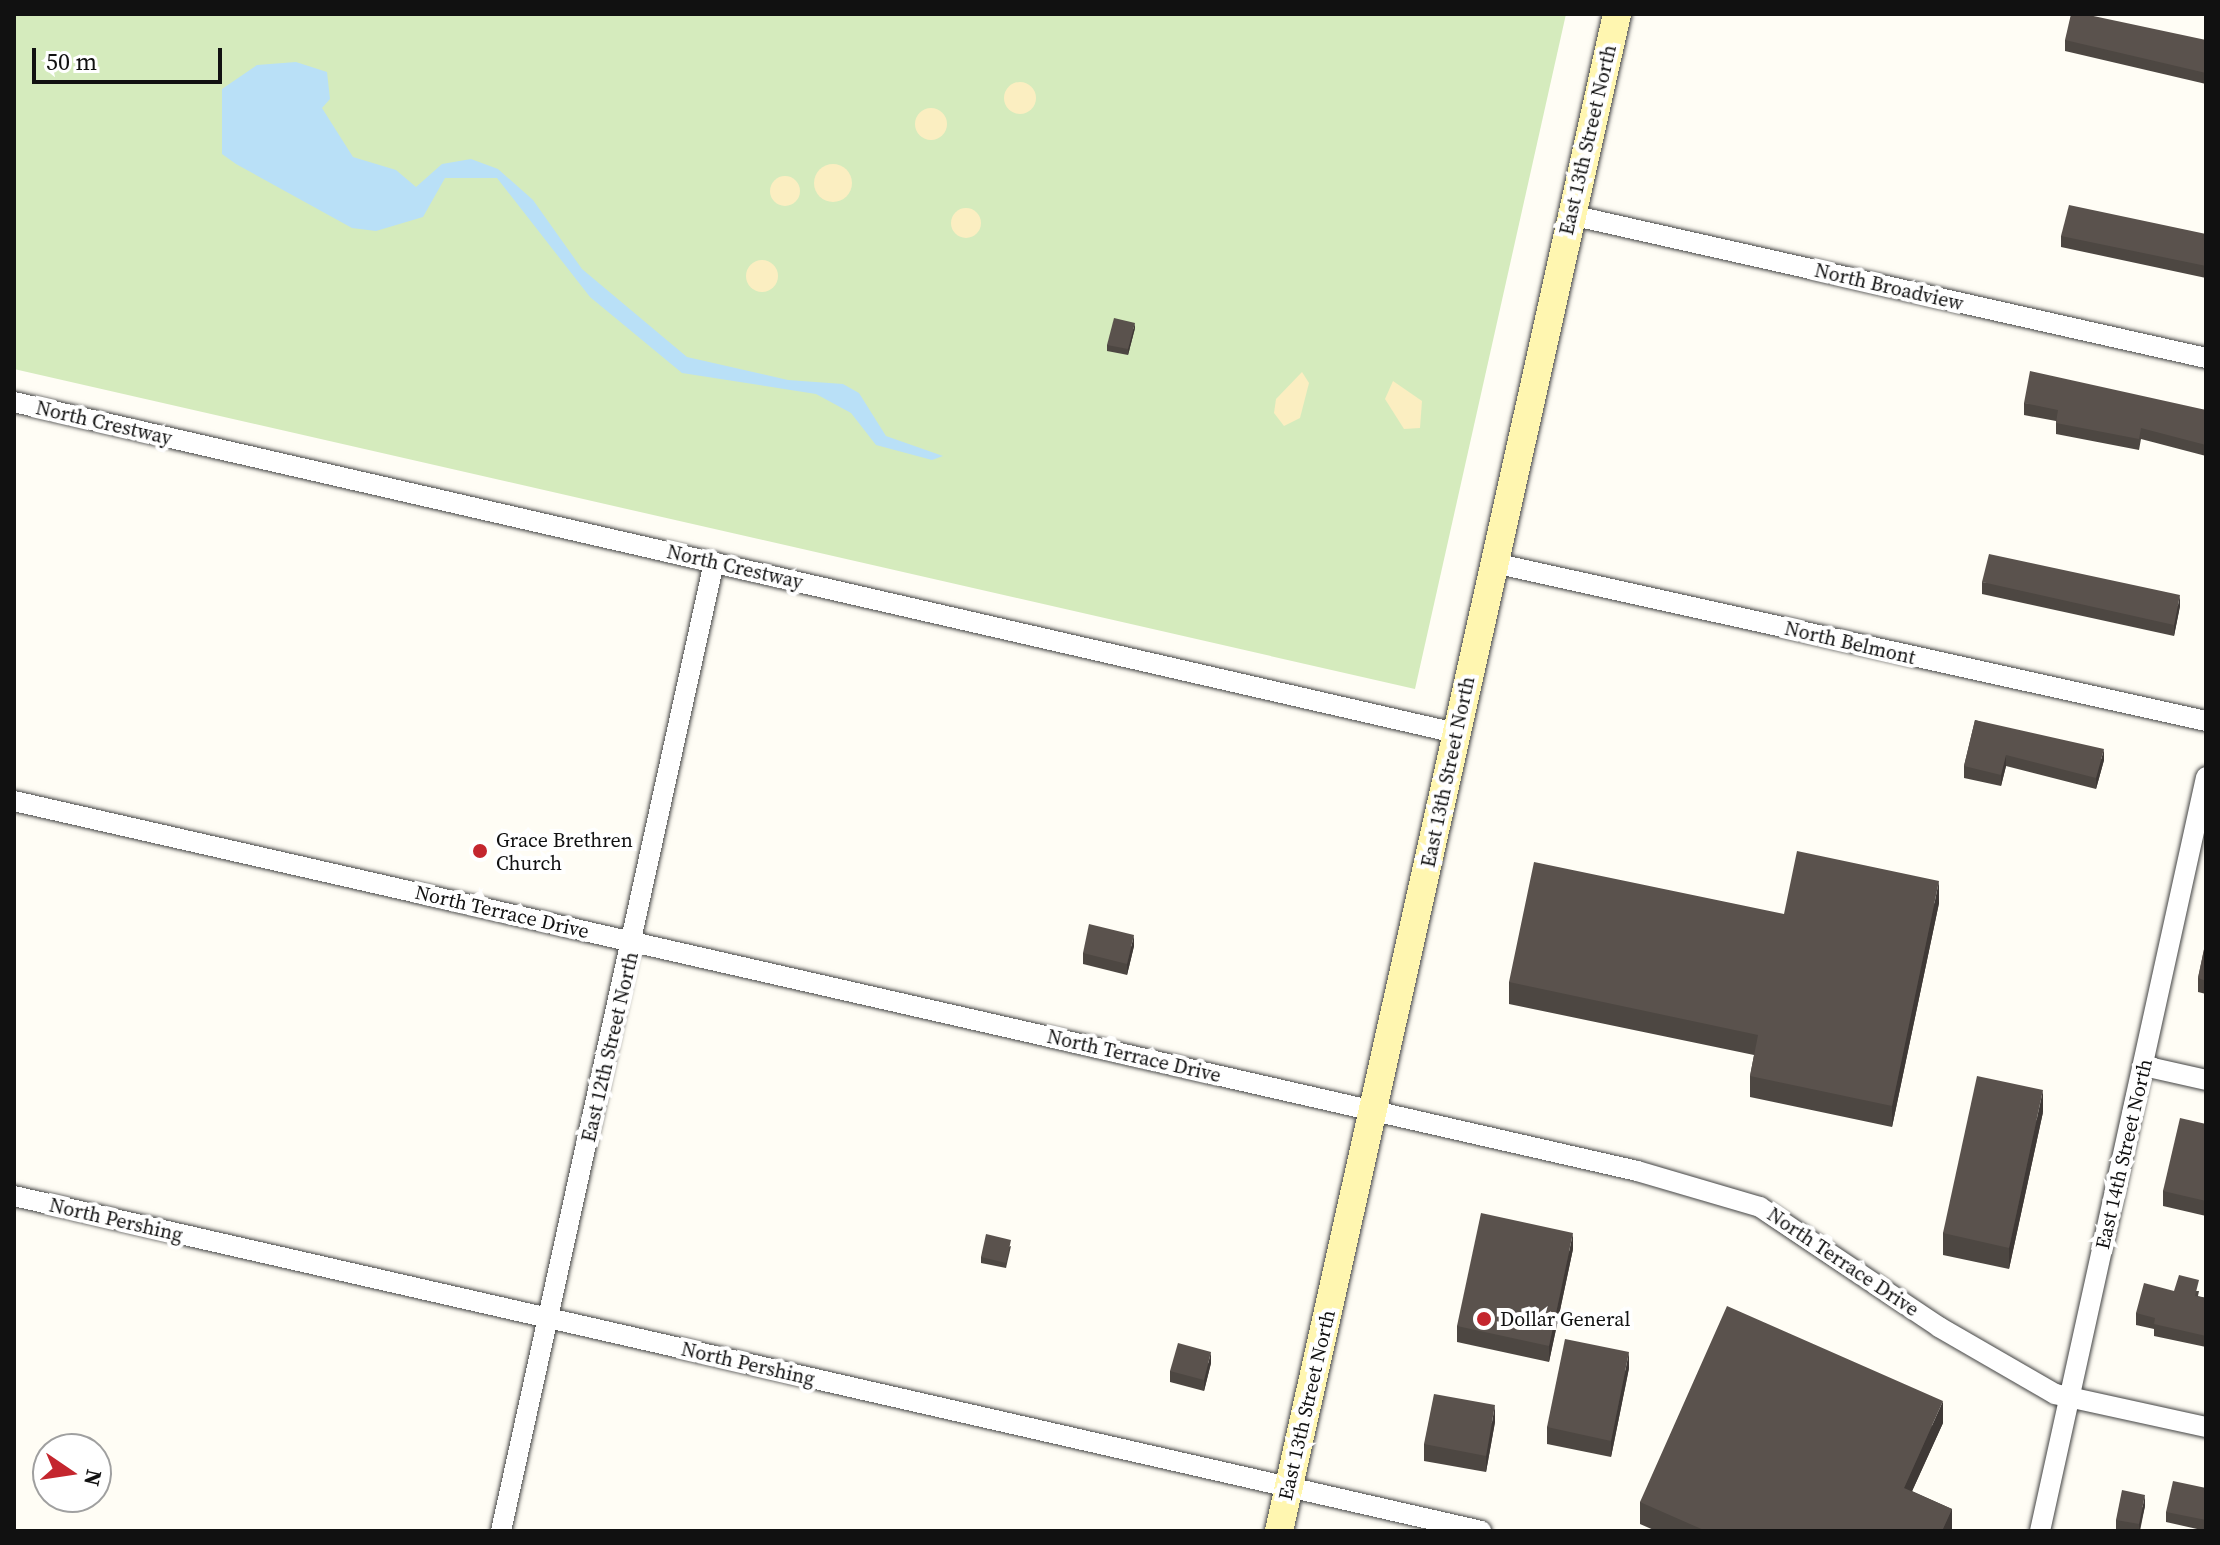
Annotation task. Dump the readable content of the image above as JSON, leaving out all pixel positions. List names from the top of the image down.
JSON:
{
  "streets": {
    "main road": ["East 13th Street North"],
    "street": [
      "North Broadview",
      "North Crestway",
      "North Belmont",
      "North Terrace Drive",
      "East 12th Street North",
      "East 14th Street North",
      "North Pershing"
    ]
  },
  "crossings": [
    ["East 13th Street North", "North Broadview"],
    ["East 13th Street North", "North Crestway"],
    ["East 13th Street North", "North Belmont"],
    ["East 13th Street North", "North Terrace Drive"],
    ["East 13th Street North", "North Pershing"],
    ["North Crestway", "East 12th Street North"],
    ["North Terrace Drive", "East 12th Street North"],
    ["North Terrace Drive", "East 14th Street North"],
    ["East 12th Street North", "North Pershing"]
  ],
  "places": ["Grace Brethren Church", "Dollar General"],
  "scale_bar": "50 m",
  "north": "right"
}
